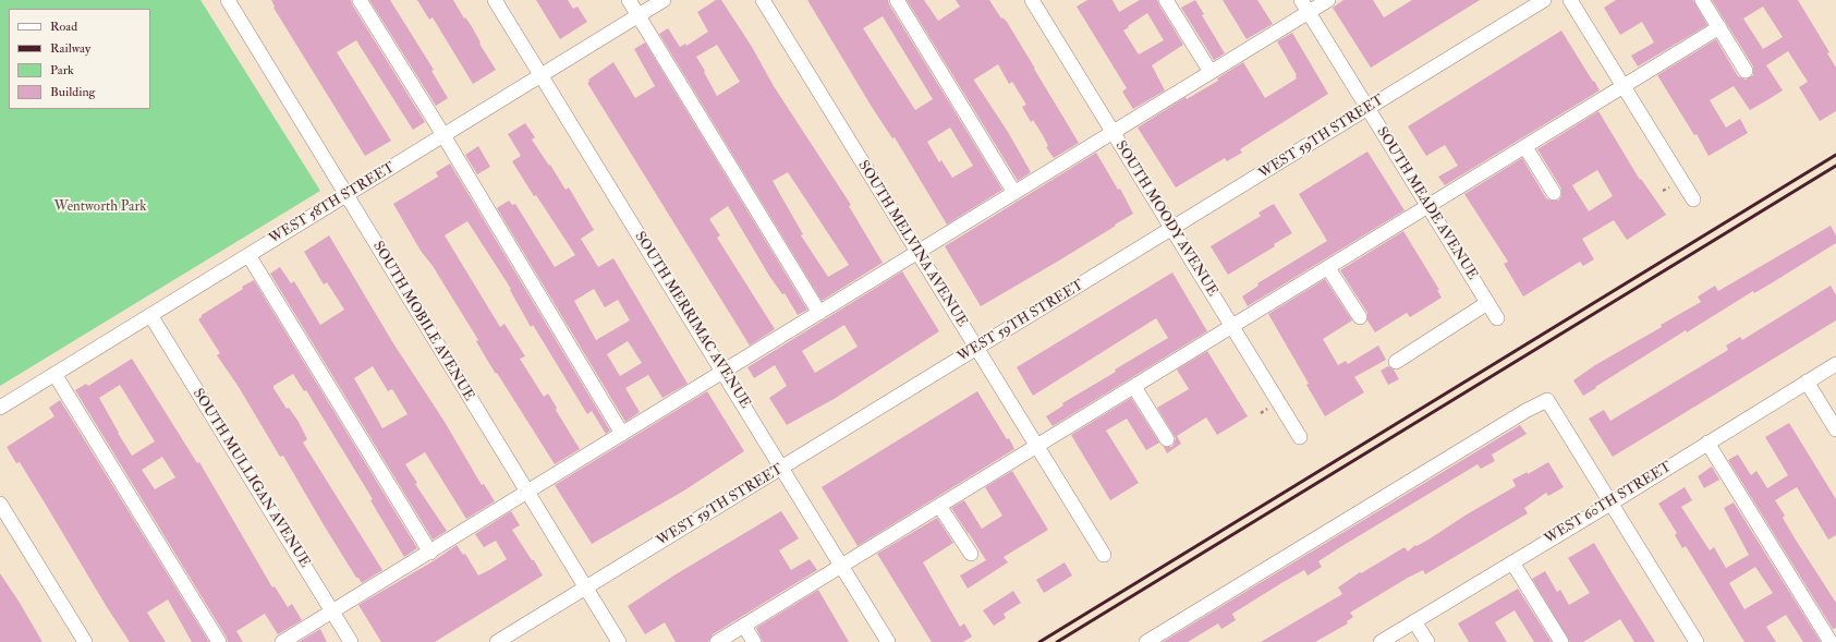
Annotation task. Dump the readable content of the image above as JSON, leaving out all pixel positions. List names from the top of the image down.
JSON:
{
  "streets": {
    "street": [
      "WEST 59TH STREET",
      "WEST 58TH STREET",
      "SOUTH MEADE AVENUE",
      "SOUTH MOODY AVENUE",
      "SOUTH MELVINA AVENUE",
      "SOUTH MERRIMAC AVENUE",
      "SOUTH MOBILE AVENUE",
      "SOUTH MULLIGAN AVENUE",
      "WEST 60TH STREET"
    ]
  },
  "crossings": [
    ["WEST 59TH STREET", "SOUTH MEADE AVENUE"],
    ["WEST 59TH STREET", "SOUTH MOODY AVENUE"],
    ["WEST 59TH STREET", "SOUTH MELVINA AVENUE"],
    ["WEST 59TH STREET", "SOUTH MERRIMAC AVENUE"],
    ["WEST 59TH STREET", "SOUTH MOBILE AVENUE"],
    ["WEST 58TH STREET", "SOUTH MERRIMAC AVENUE"],
    ["WEST 58TH STREET", "SOUTH MOBILE AVENUE"],
    ["WEST 58TH STREET", "SOUTH MULLIGAN AVENUE"]
  ],
  "parks": ["Wentworth Park"],
  "legend": [
    "Road",
    "Railway",
    "Park",
    "Building"
  ]
}
